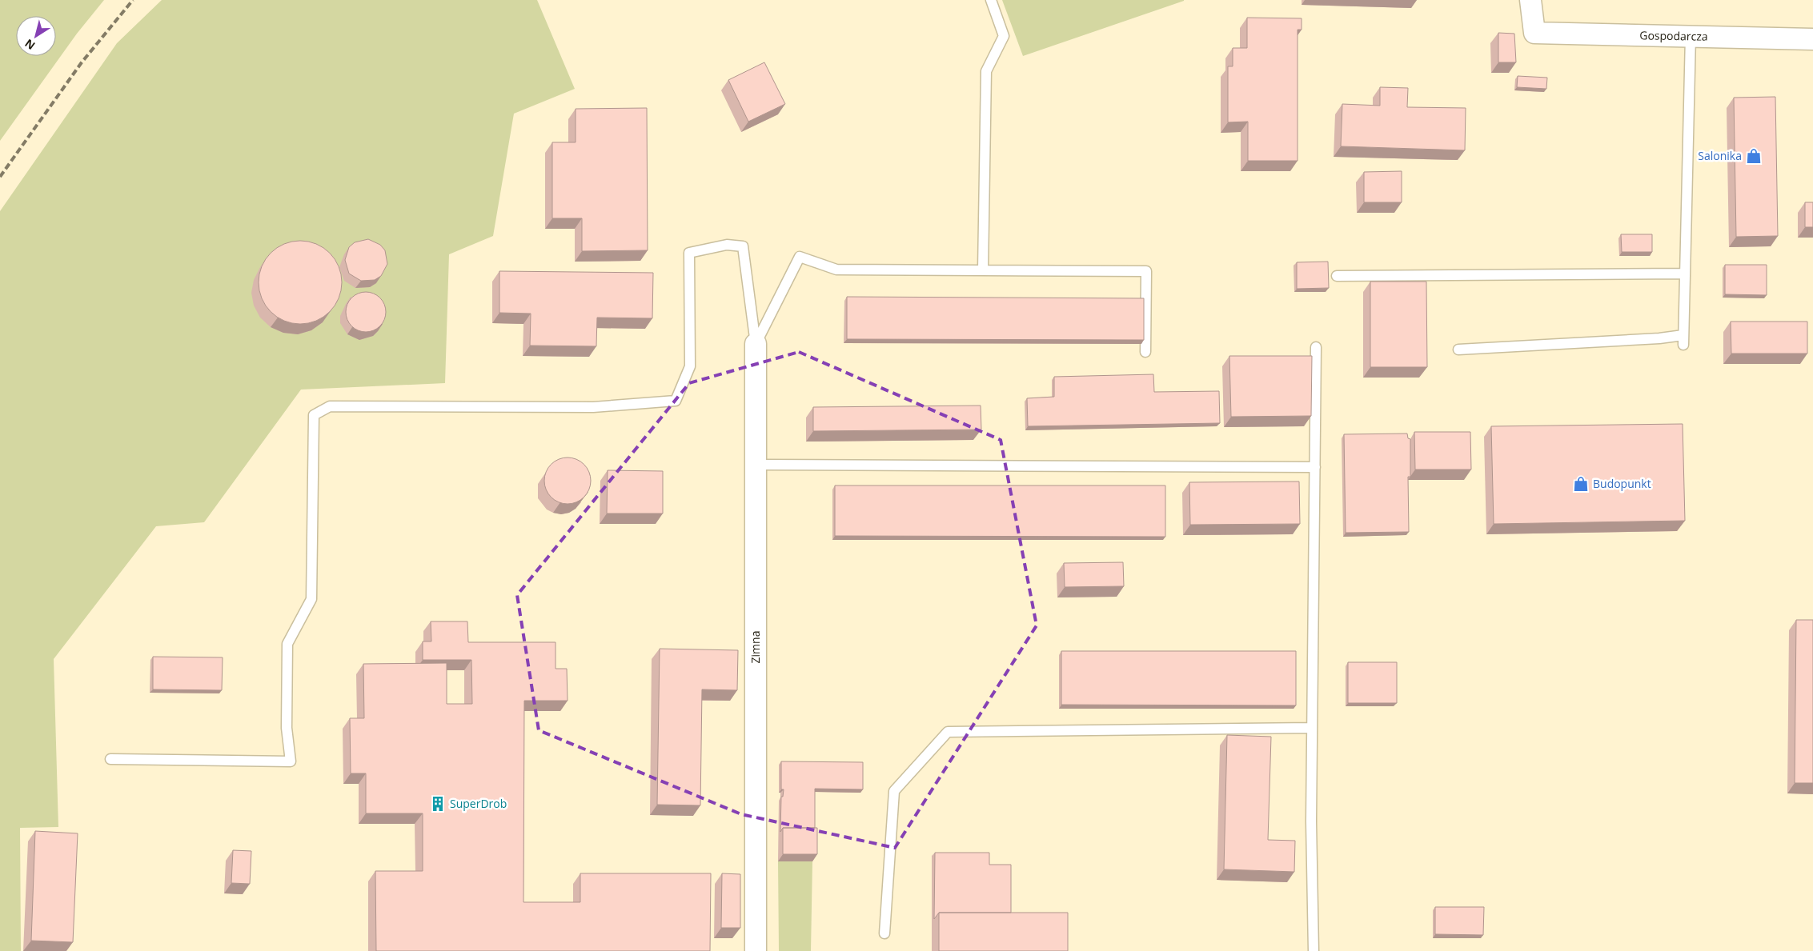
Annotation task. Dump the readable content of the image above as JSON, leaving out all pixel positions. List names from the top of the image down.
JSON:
{
  "streets": {
    "street": ["Gospodarcza", "Zimna"]
  },
  "places": {
    "shop": ["Salonika", "Budopunkt"],
    "building": ["SuperDrob"]
  },
  "north": "bottom left"
}
